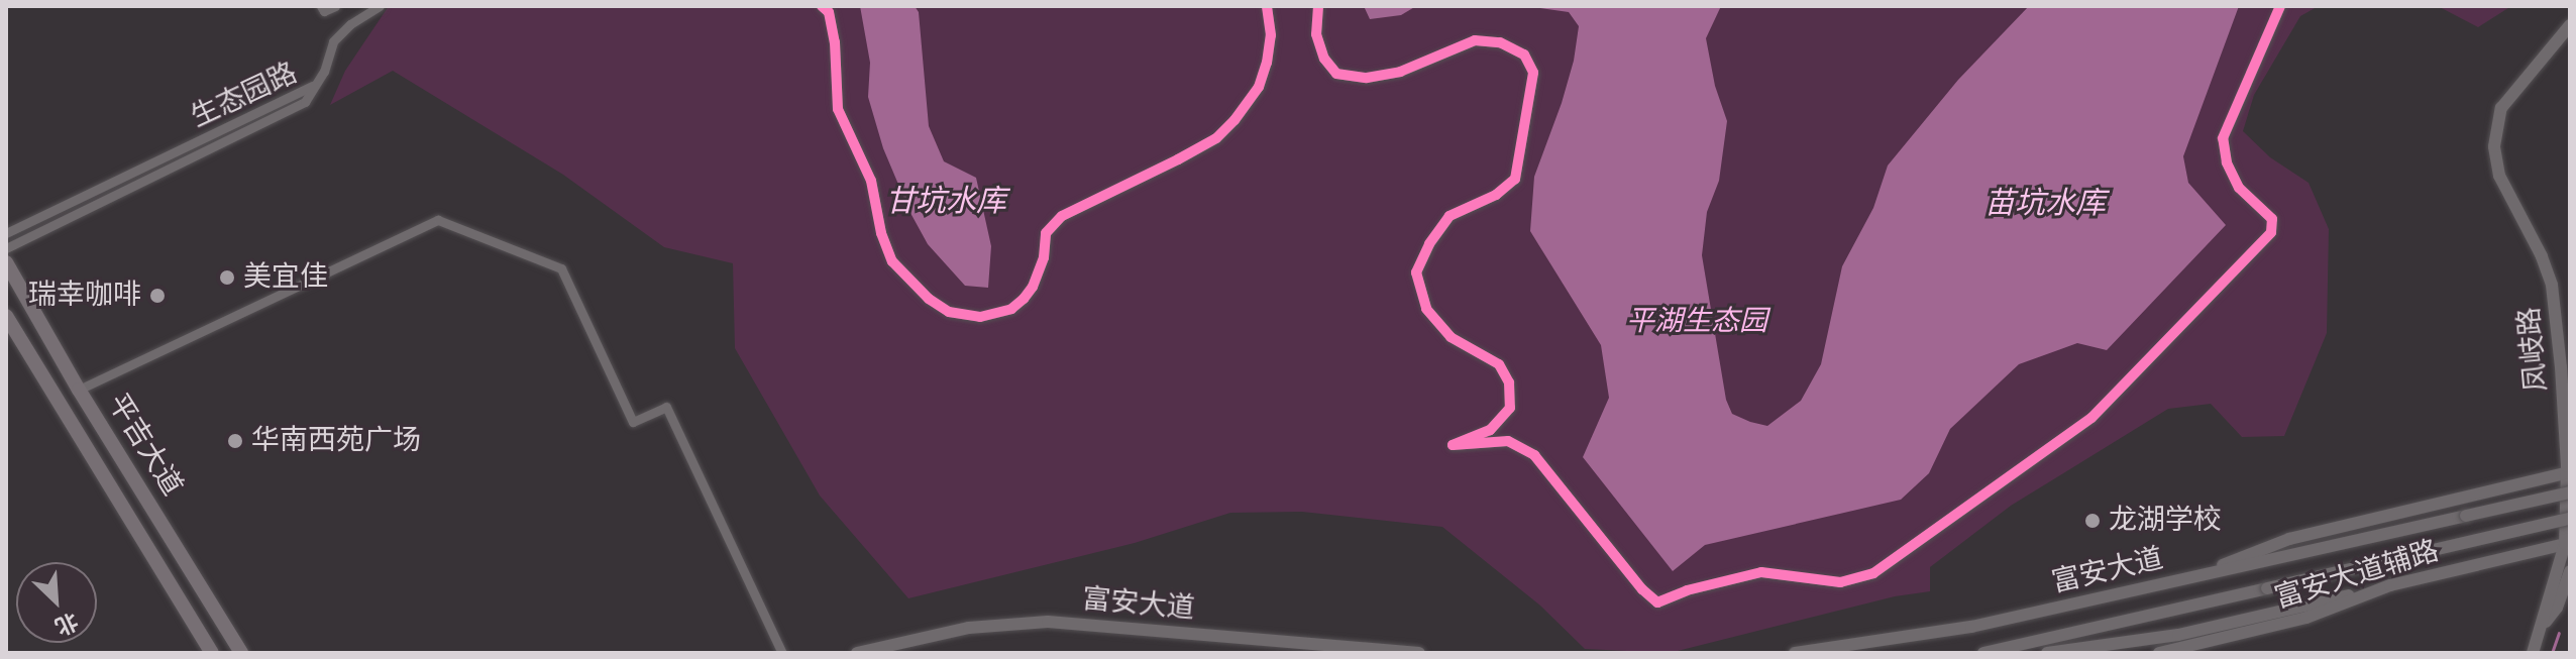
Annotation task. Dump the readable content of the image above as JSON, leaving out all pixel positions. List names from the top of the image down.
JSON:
{
  "streets": {
    "main road": [
      "凤岐路",
      "平吉大道",
      "富安大道",
      "富安大道辅路"
    ],
    "street": ["生态园路"]
  },
  "crossings": [
    ["凤岐路", "富安大道辅路"],
    ["富安大道", "富安大道辅路"]
  ],
  "water": ["甘坑水库", "苗坑水库"],
  "parks": ["平湖生态园"],
  "places": [
    "美宜佳",
    "瑞幸咖啡",
    "华南西苑广场",
    "龙湖学校"
  ],
  "north": "bottom right"
}
